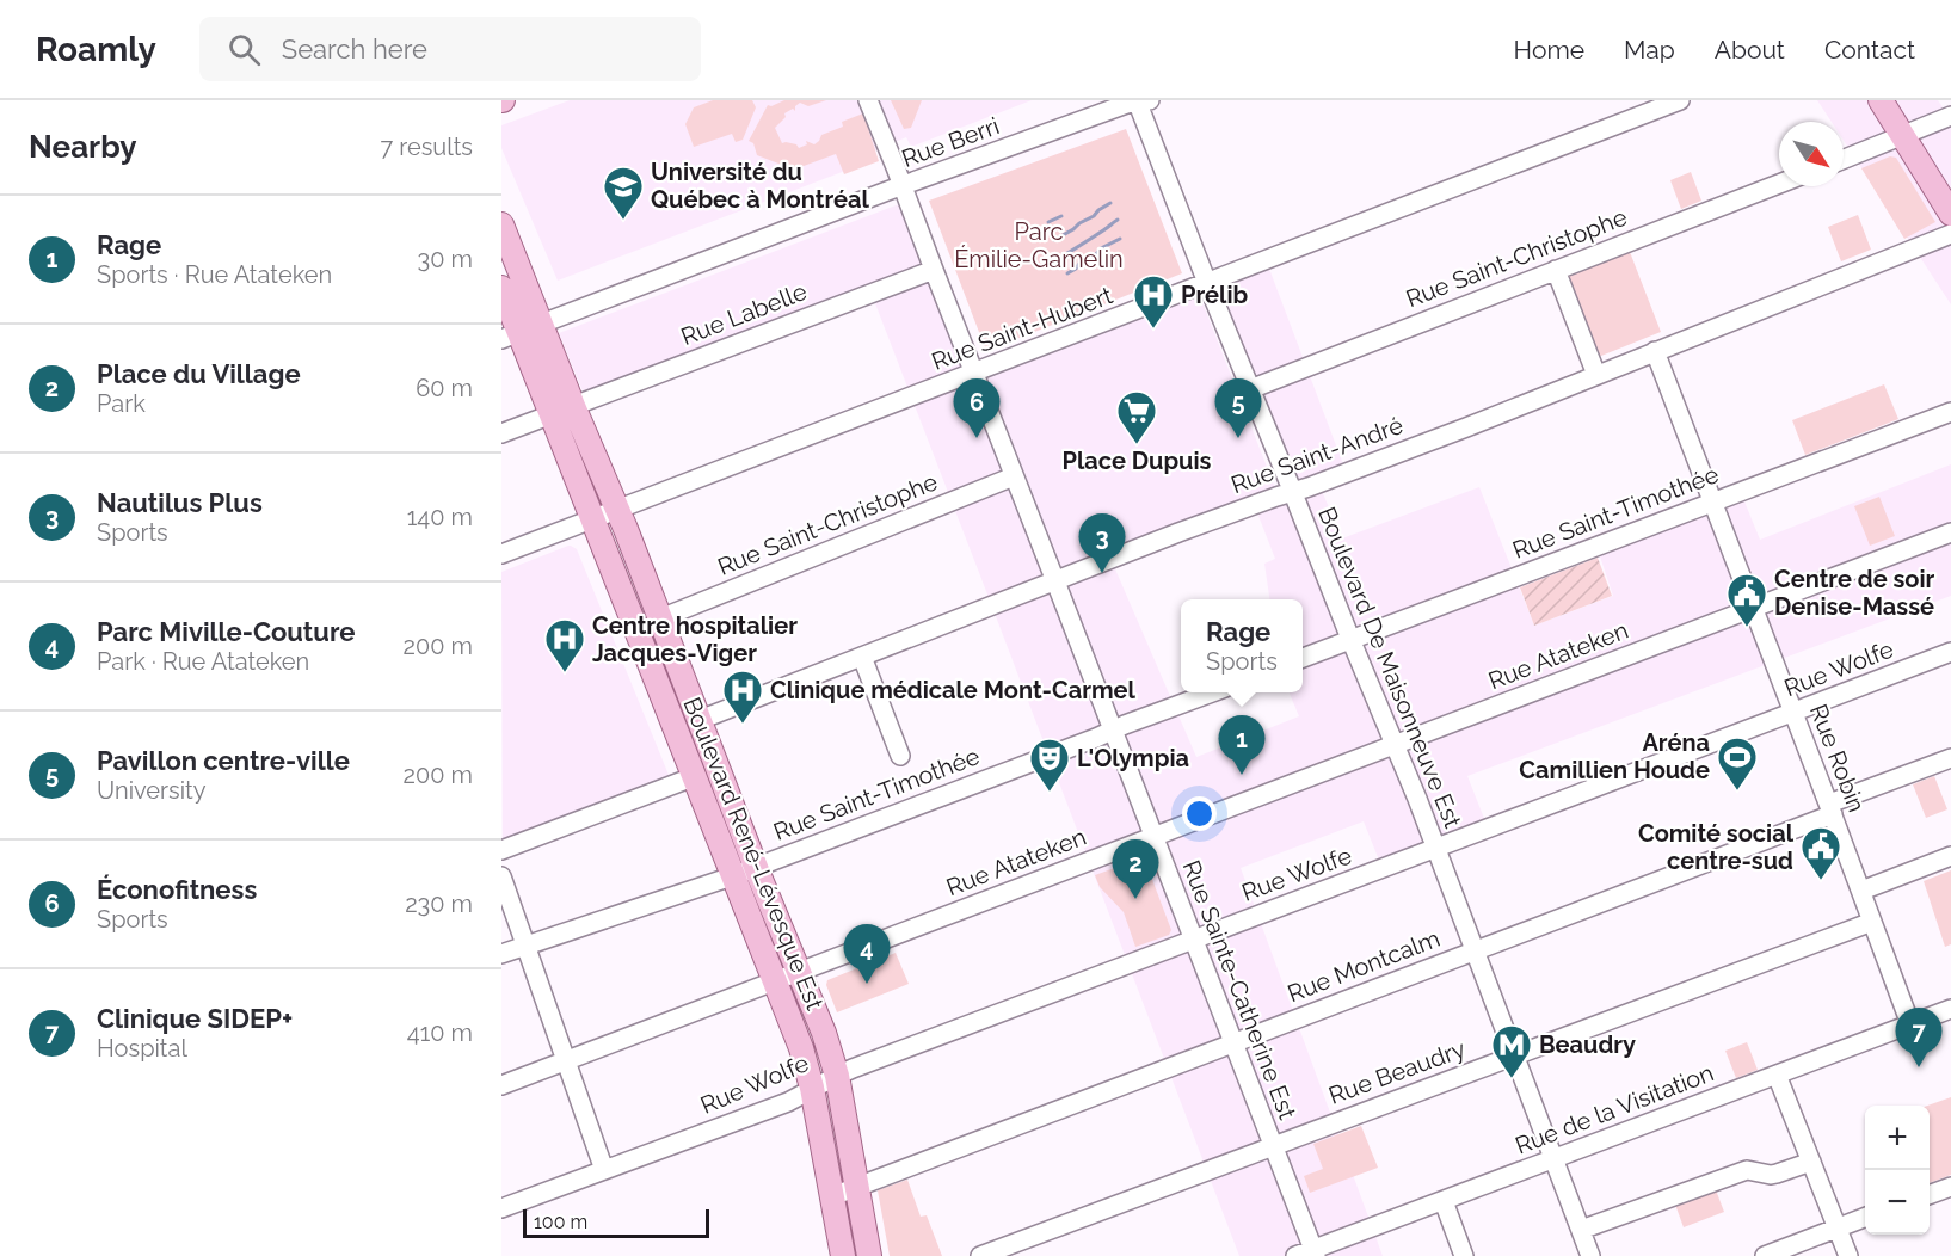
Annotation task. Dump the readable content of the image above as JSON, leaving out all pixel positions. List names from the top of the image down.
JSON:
{
  "streets": {
    "main road": ["Boulevard René-Lévesque Est"],
    "street": [
      "Rue Berri",
      "Rue Saint-Christophe",
      "Rue Labelle",
      "Rue Saint-Hubert",
      "Rue Saint-André",
      "Rue Saint-Timothée",
      "Rue Atateken",
      "Boulevard De Maisonneuve Est",
      "Rue Wolfe",
      "Rue Robin",
      "Rue Montcalm",
      "Rue Sainte-Catherine Est",
      "Rue Beaudry",
      "Rue de la Visitation"
    ]
  },
  "crossings": [
    ["Rue Berri", "Boulevard De Maisonneuve Est"],
    ["Rue Berri", "Boulevard René-Lévesque Est"],
    ["Rue Berri", "Rue Sainte-Catherine Est"],
    ["Rue Saint-Christophe", "Boulevard De Maisonneuve Est"],
    ["Rue Saint-Christophe", "Boulevard René-Lévesque Est"],
    ["Rue Saint-Christophe", "Rue Sainte-Catherine Est"],
    ["Rue Labelle", "Boulevard René-Lévesque Est"],
    ["Rue Labelle", "Rue Sainte-Catherine Est"],
    ["Rue Saint-Hubert", "Boulevard De Maisonneuve Est"],
    ["Rue Saint-Hubert", "Boulevard René-Lévesque Est"],
    ["Rue Saint-Hubert", "Rue Sainte-Catherine Est"],
    ["Rue Saint-André", "Boulevard De Maisonneuve Est"],
    ["Rue Saint-André", "Rue Robin"],
    ["Rue Saint-André", "Boulevard René-Lévesque Est"],
    ["Rue Saint-André", "Rue Sainte-Catherine Est"],
    ["Rue Saint-Timothée", "Boulevard De Maisonneuve Est"],
    ["Rue Saint-Timothée", "Rue Robin"],
    ["Rue Saint-Timothée", "Boulevard René-Lévesque Est"],
    ["Rue Saint-Timothée", "Rue Sainte-Catherine Est"],
    ["Rue Atateken", "Boulevard De Maisonneuve Est"],
    ["Rue Atateken", "Rue Robin"],
    ["Rue Atateken", "Boulevard René-Lévesque Est"],
    ["Rue Atateken", "Rue Sainte-Catherine Est"],
    ["Boulevard De Maisonneuve Est", "Rue Wolfe"],
    ["Boulevard De Maisonneuve Est", "Rue Montcalm"],
    ["Boulevard De Maisonneuve Est", "Rue Beaudry"],
    ["Boulevard De Maisonneuve Est", "Rue de la Visitation"],
    ["Rue Wolfe", "Rue Robin"],
    ["Rue Wolfe", "Boulevard René-Lévesque Est"],
    ["Rue Wolfe", "Rue Sainte-Catherine Est"],
    ["Rue Robin", "Rue Montcalm"],
    ["Rue Robin", "Rue Beaudry"],
    ["Rue Robin", "Rue de la Visitation"],
    ["Boulevard René-Lévesque Est", "Rue Montcalm"],
    ["Rue Montcalm", "Rue Sainte-Catherine Est"],
    ["Rue Sainte-Catherine Est", "Rue Beaudry"],
    ["Rue Sainte-Catherine Est", "Rue de la Visitation"]
  ],
  "parks": ["Parc Émilie-Gamelin"],
  "places": {
    "school or university": ["Université du Québec à Montréal"],
    "hospital": ["Prélib", "Centre hospitalier Jacques-Viger", "Clinique médicale Mont-Carmel"],
    "supermarket": ["Place Dupuis"],
    "public building": ["Centre de soir Denise-Massé", "Comité social centre-sud"],
    "sports": ["Aréna Camillien Houde"],
    "theatre": ["L'Olympia"],
    "metro station": ["Beaudry"]
  },
  "scale_bar": "100 m",
  "north": "bottom right",
  "page": {
    "header": "Roamly",
    "search": "Search here",
    "nav": [
      "Home",
      "Map",
      "About",
      "Contact"
    ],
    "heading": ["Nearby", "7 results"],
    "list": [
      {
        "mark": "1",
        "name": "Rage",
        "note": "Sports · Rue Atateken",
        "value": "30 m"
      },
      {
        "mark": "2",
        "name": "Place du Village",
        "note": "Park",
        "value": "60 m"
      },
      {
        "mark": "3",
        "name": "Nautilus Plus",
        "note": "Sports",
        "value": "140 m"
      },
      {
        "mark": "4",
        "name": "Parc Miville-Couture",
        "note": "Park · Rue Atateken",
        "value": "200 m"
      },
      {
        "mark": "5",
        "name": "Pavillon centre-ville",
        "note": "University",
        "value": "200 m"
      },
      {
        "mark": "6",
        "name": "Éconofitness",
        "note": "Sports",
        "value": "230 m"
      },
      {
        "mark": "7",
        "name": "Clinique SIDEP+",
        "note": "Hospital",
        "value": "410 m"
      }
    ],
    "pins": [
      "5",
      "6",
      "3",
      "1",
      "2",
      "4",
      "7"
    ],
    "popup": ["Rage", "Sports"],
    "map_buttons": ["+", "−"],
    "scale": "100 m"
  }
}
